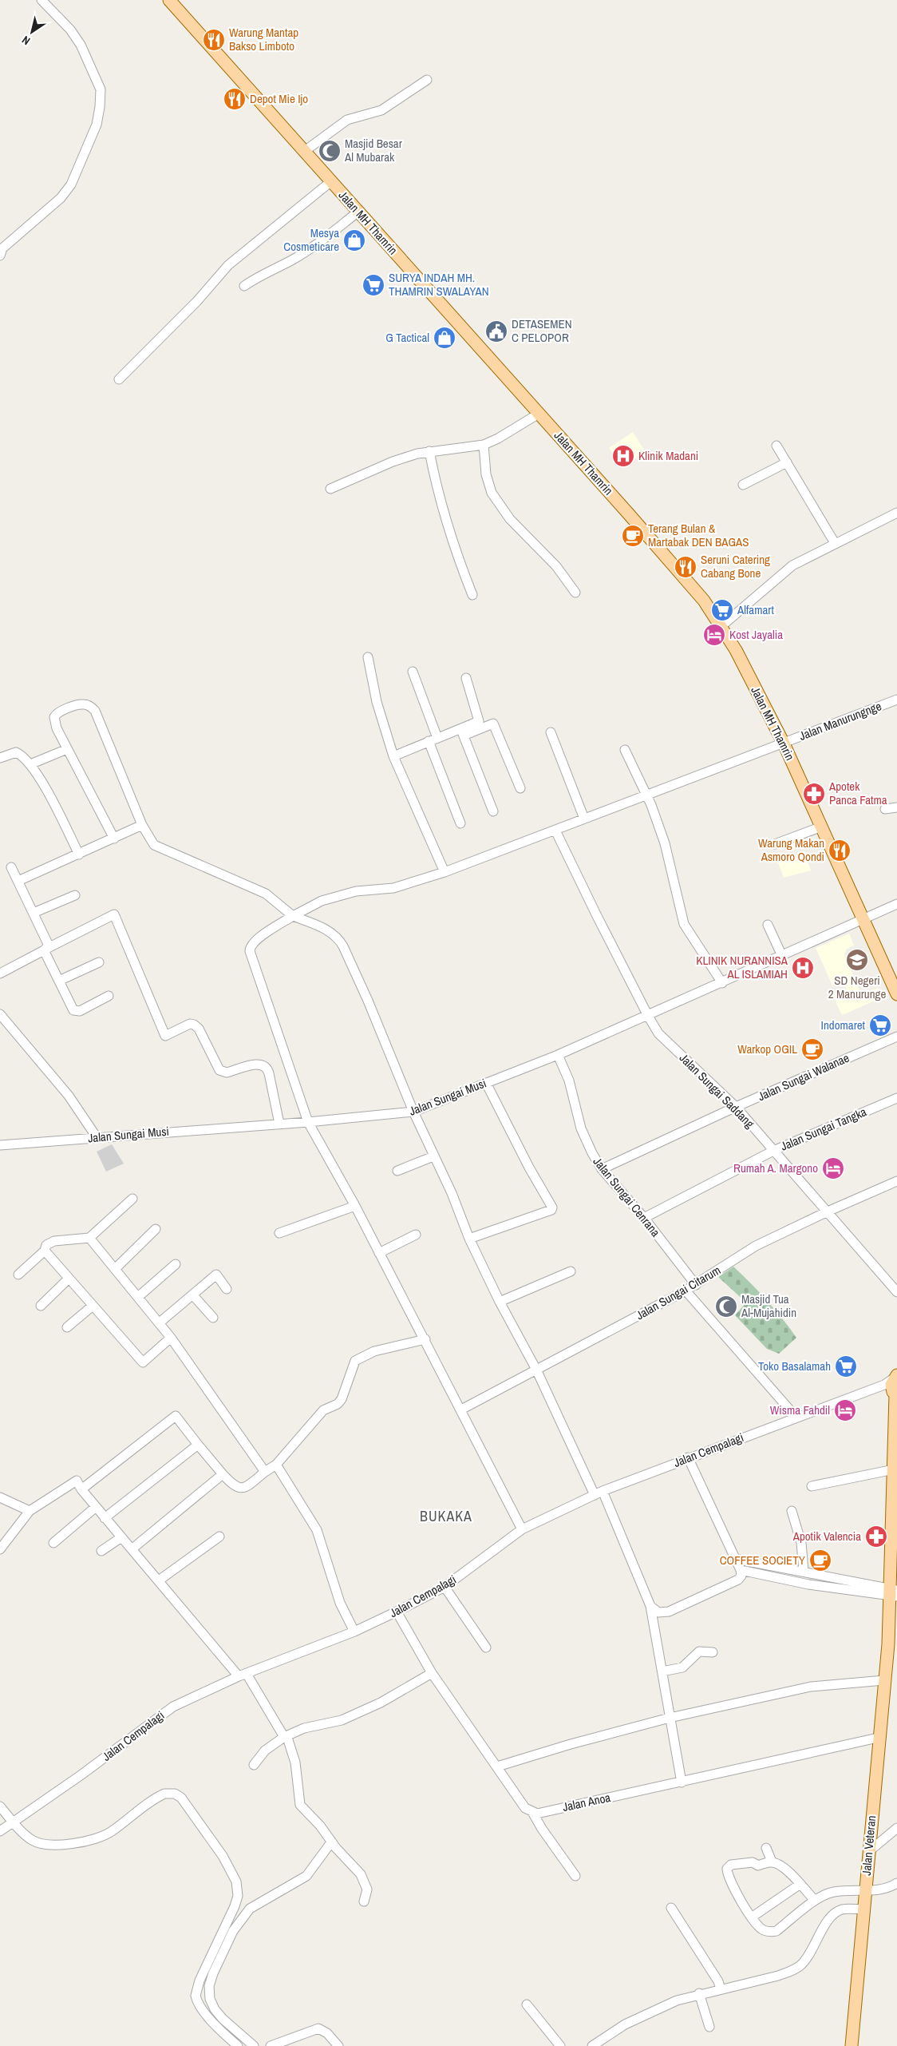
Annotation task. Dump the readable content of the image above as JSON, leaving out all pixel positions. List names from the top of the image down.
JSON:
{
  "streets": {
    "main road": ["Jalan MH Thamrin", "Jalan Veteran"],
    "street": [
      "Jalan Manurungnge",
      "Jalan Sungai Walanae",
      "Jalan Sungai Saddang",
      "Jalan Sungai Musi",
      "Jalan Sungai Tangka",
      "Jalan Sungai Cenrana",
      "Jalan Sungai Citarum",
      "Jalan Cempalagi",
      "Jalan Anoa"
    ]
  },
  "crossings": [
    ["Jalan MH Thamrin", "Jalan Manurungnge"],
    ["Jalan MH Thamrin", "Jalan Sungai Musi"],
    ["Jalan Manurungnge", "Jalan Sungai Saddang"],
    ["Jalan Manurungnge", "Jalan Sungai Musi"],
    ["Jalan Sungai Walanae", "Jalan Sungai Saddang"],
    ["Jalan Sungai Walanae", "Jalan Sungai Cenrana"],
    ["Jalan Sungai Saddang", "Jalan Sungai Musi"],
    ["Jalan Sungai Saddang", "Jalan Sungai Tangka"],
    ["Jalan Sungai Saddang", "Jalan Sungai Citarum"],
    ["Jalan Sungai Musi", "Jalan Sungai Cenrana"],
    ["Jalan Sungai Tangka", "Jalan Sungai Cenrana"],
    ["Jalan Sungai Cenrana", "Jalan Sungai Citarum"],
    ["Jalan Cempalagi", "Jalan Veteran"],
    ["Jalan Anoa", "Jalan Veteran"]
  ],
  "districts": ["BUKAKA"],
  "places": {
    "restaurant": [
      "Warung Mantap Bakso Limboto",
      "Depot Mie Ijo",
      "Seruni Catering Cabang Bone",
      "Warung Makan Asmoro Qondi"
    ],
    "mosque": ["Masjid Besar Al Mubarak", "Masjid Tua Al-Mujahidin"],
    "shop": ["Mesya Cosmeticare", "G Tactical"],
    "supermarket": [
      "SURYA INDAH MH. THAMRIN SWALAYAN",
      "Alfamart",
      "Indomaret",
      "Toko Basalamah"
    ],
    "public building": ["DETASEMEN C PELOPOR"],
    "hospital": ["Klinik Madani", "KLINIK NURANNISA AL ISLAMIAH"],
    "cafe": ["Terang Bulan & Martabak DEN BAGAS", "Warkop OGIL", "COFFEE SOCIETY"],
    "hotel": ["Kost Jayalia", "Rumah A. Margono", "Wisma Fahdil"],
    "pharmacy": ["Apotek Panca Fatma", "Apotik Valencia"],
    "school or university": ["SD Negeri 2 Manurunge"]
  },
  "north": "bottom left"
}
